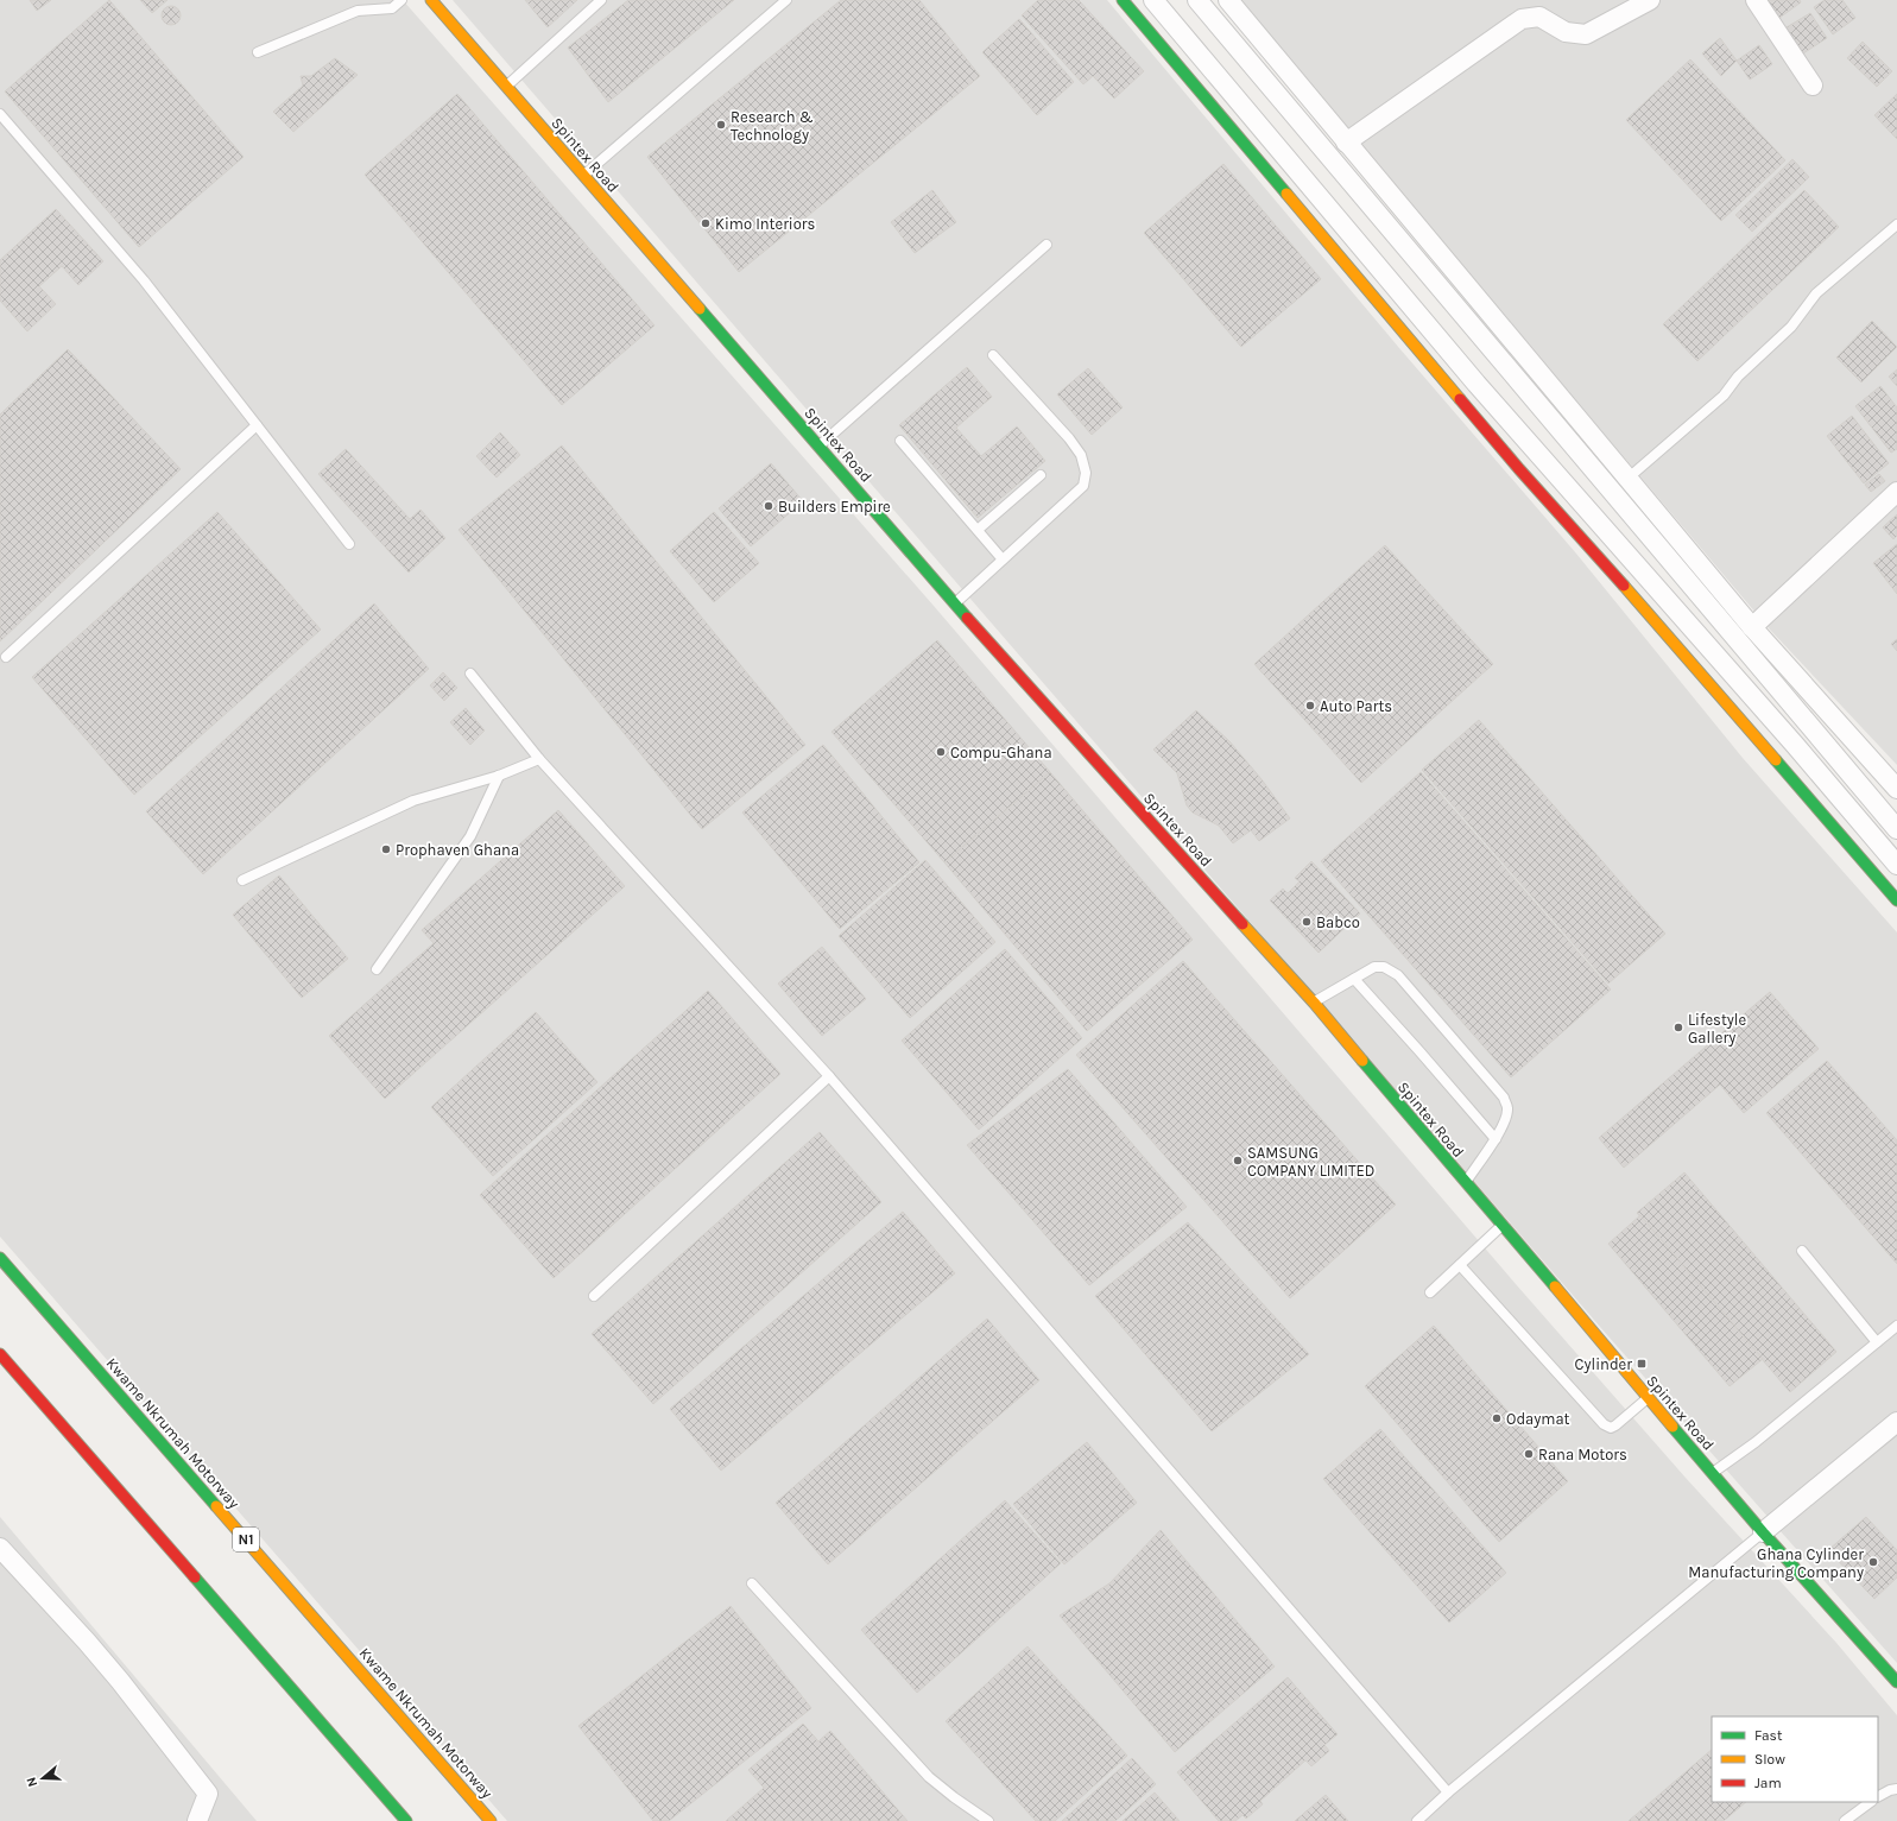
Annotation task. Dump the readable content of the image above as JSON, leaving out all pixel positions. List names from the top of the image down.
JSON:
{
  "streets": {
    "main road": ["Spintex Road", "Kwame Nkrumah Motorway", "N1"]
  },
  "places": {
    "other": [
      "Research & Technology",
      "Kimo Interiors",
      "Builders Empire",
      "Auto Parts",
      "Compu-Ghana",
      "Prophaven Ghana",
      "Babco",
      "Lifestyle Gallery",
      "SAMSUNG COMPANY LIMITED",
      "Odaymat",
      "Rana Motors",
      "Ghana Cylinder Manufacturing Company"
    ],
    "transit": ["Cylinder"]
  },
  "legend": ["Fast", "Slow", "Jam"],
  "north": "left"
}
